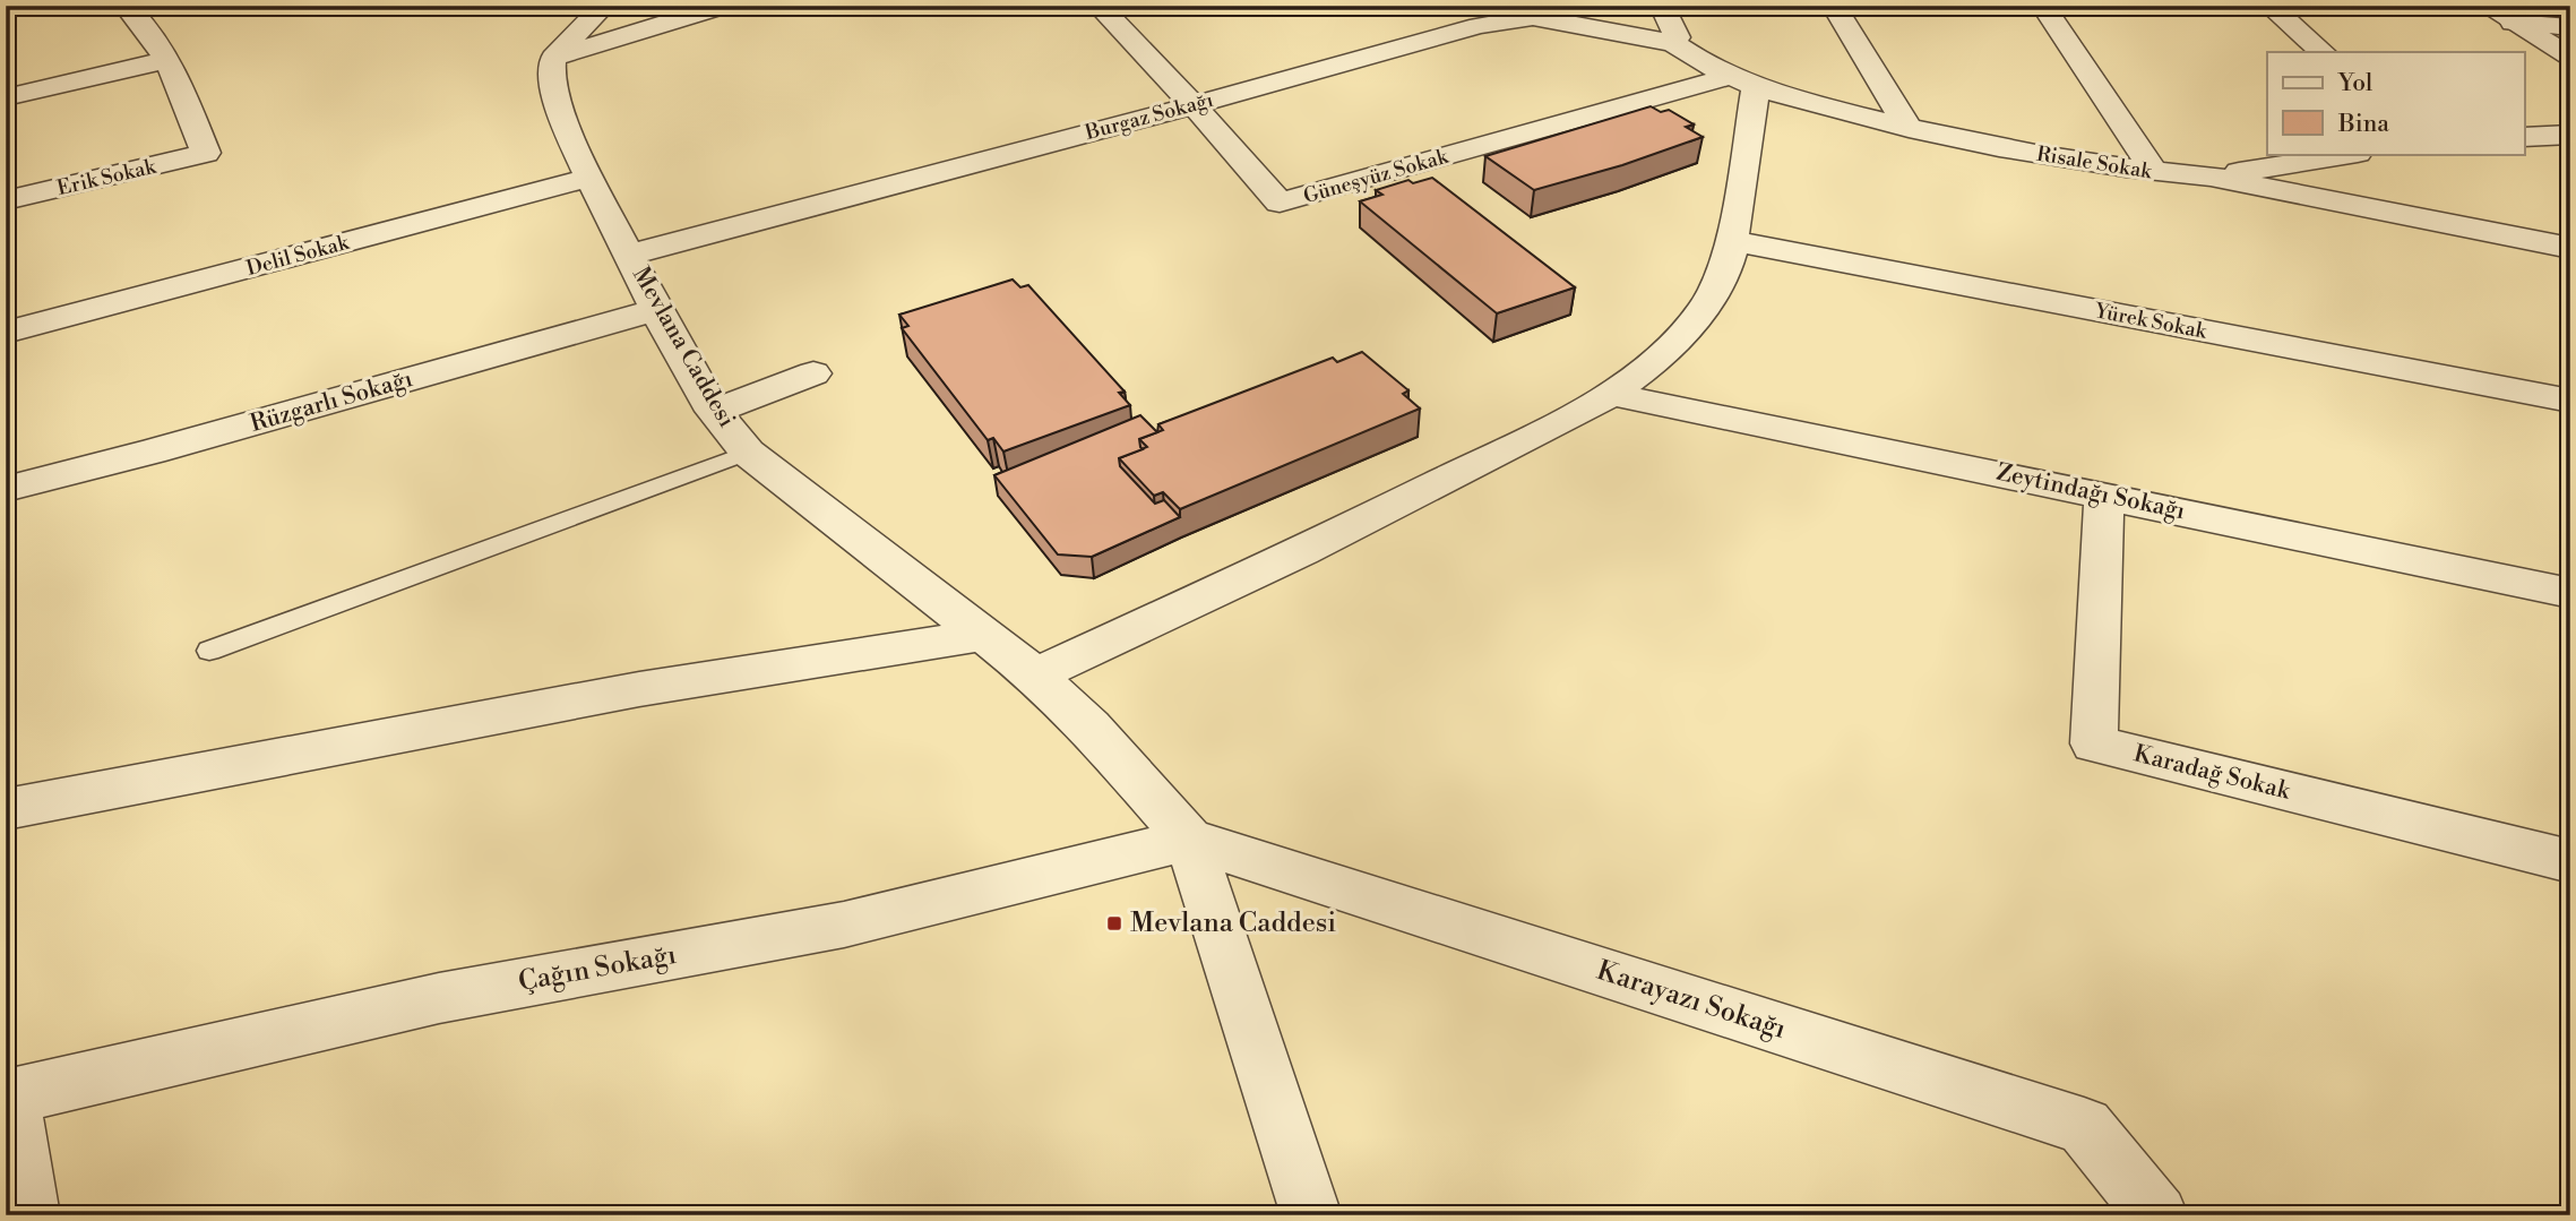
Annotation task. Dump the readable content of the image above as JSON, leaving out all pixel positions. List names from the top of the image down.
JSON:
{
  "streets": {
    "street": [
      "Burgaz Sokağı",
      "Risale Sokak",
      "Güneşyüz Sokak",
      "Erik Sokak",
      "Delil Sokak",
      "Yürek Sokak",
      "Mevlana Caddesi",
      "Rüzgarlı Sokağı",
      "Zeytindağı Sokağı",
      "Karadağ Sokak",
      "Çağın Sokağı",
      "Karayazı Sokağı"
    ]
  },
  "crossings": [
    ["Burgaz Sokağı", "Risale Sokak"],
    ["Burgaz Sokağı", "Güneşyüz Sokak"],
    ["Burgaz Sokağı", "Mevlana Caddesi"],
    ["Risale Sokak", "Güneşyüz Sokak"],
    ["Delil Sokak", "Mevlana Caddesi"],
    ["Mevlana Caddesi", "Rüzgarlı Sokağı"],
    ["Mevlana Caddesi", "Çağın Sokağı"],
    ["Mevlana Caddesi", "Karayazı Sokağı"],
    ["Zeytindağı Sokağı", "Karadağ Sokak"],
    ["Çağın Sokağı", "Karayazı Sokağı"]
  ],
  "places": {
    "transit": ["Mevlana Caddesi"]
  },
  "legend": ["Yol", "Bina"]
}
